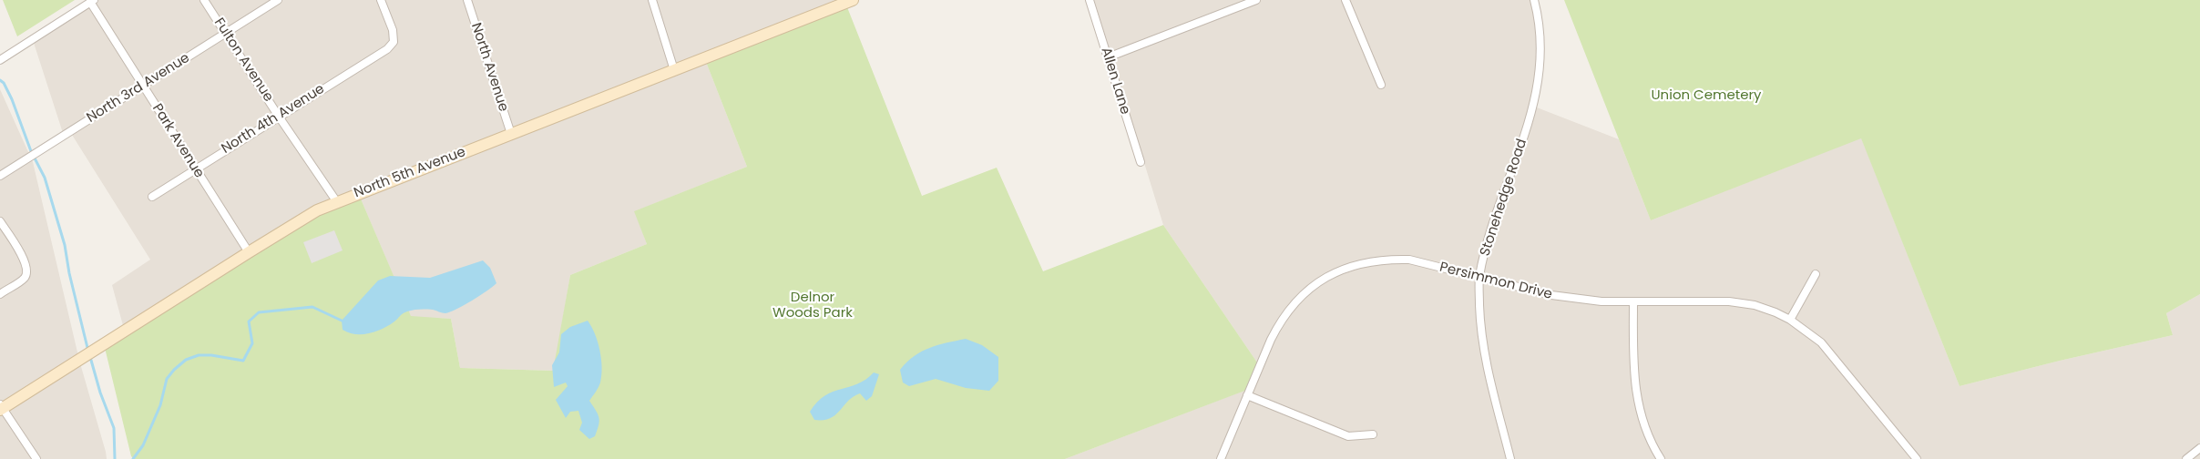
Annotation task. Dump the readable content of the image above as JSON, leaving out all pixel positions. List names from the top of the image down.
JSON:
{
  "streets": {
    "main road": ["North 5th Avenue"],
    "street": [
      "Fulton Avenue",
      "North Avenue",
      "Allen Lane",
      "North 3rd Avenue",
      "North 4th Avenue",
      "Park Avenue",
      "Stonehedge Road",
      "Persimmon Drive"
    ]
  },
  "crossings": [
    ["Fulton Avenue", "North 3rd Avenue"],
    ["Fulton Avenue", "North 4th Avenue"],
    ["Fulton Avenue", "North 5th Avenue"],
    ["North Avenue", "North 5th Avenue"],
    ["North 3rd Avenue", "Park Avenue"],
    ["North 4th Avenue", "Park Avenue"],
    ["Park Avenue", "North 5th Avenue"],
    ["Stonehedge Road", "Persimmon Drive"]
  ],
  "parks": ["Union Cemetery", "Delnor Woods Park"]
}
